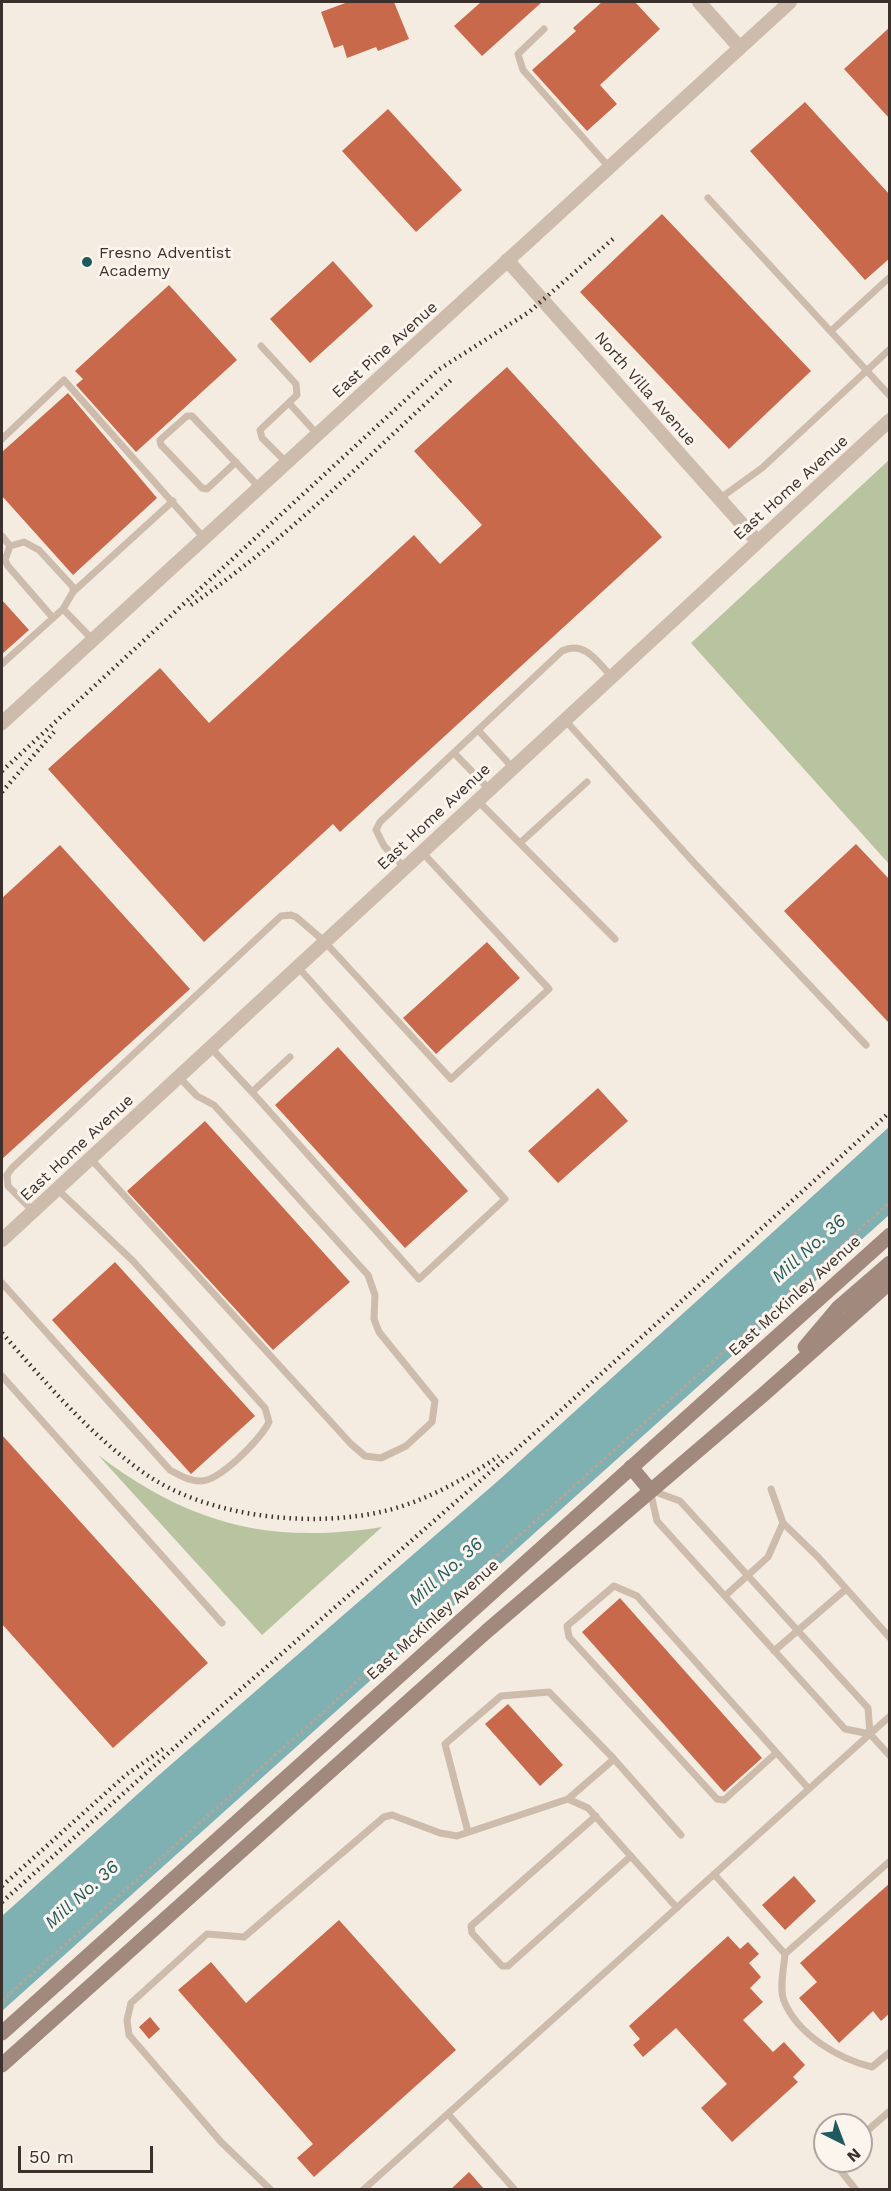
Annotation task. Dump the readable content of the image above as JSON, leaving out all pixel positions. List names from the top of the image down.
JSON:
{
  "streets": {
    "main road": ["East McKinley Avenue"],
    "street": ["East Pine Avenue", "North Villa Avenue", "East Home Avenue"]
  },
  "crossings": [
    ["East Pine Avenue", "North Villa Avenue"],
    ["North Villa Avenue", "East Home Avenue"]
  ],
  "water": ["Mill No. 36"],
  "places": ["Fresno Adventist Academy"],
  "scale_bar": "50 m",
  "north": "bottom right"
}
